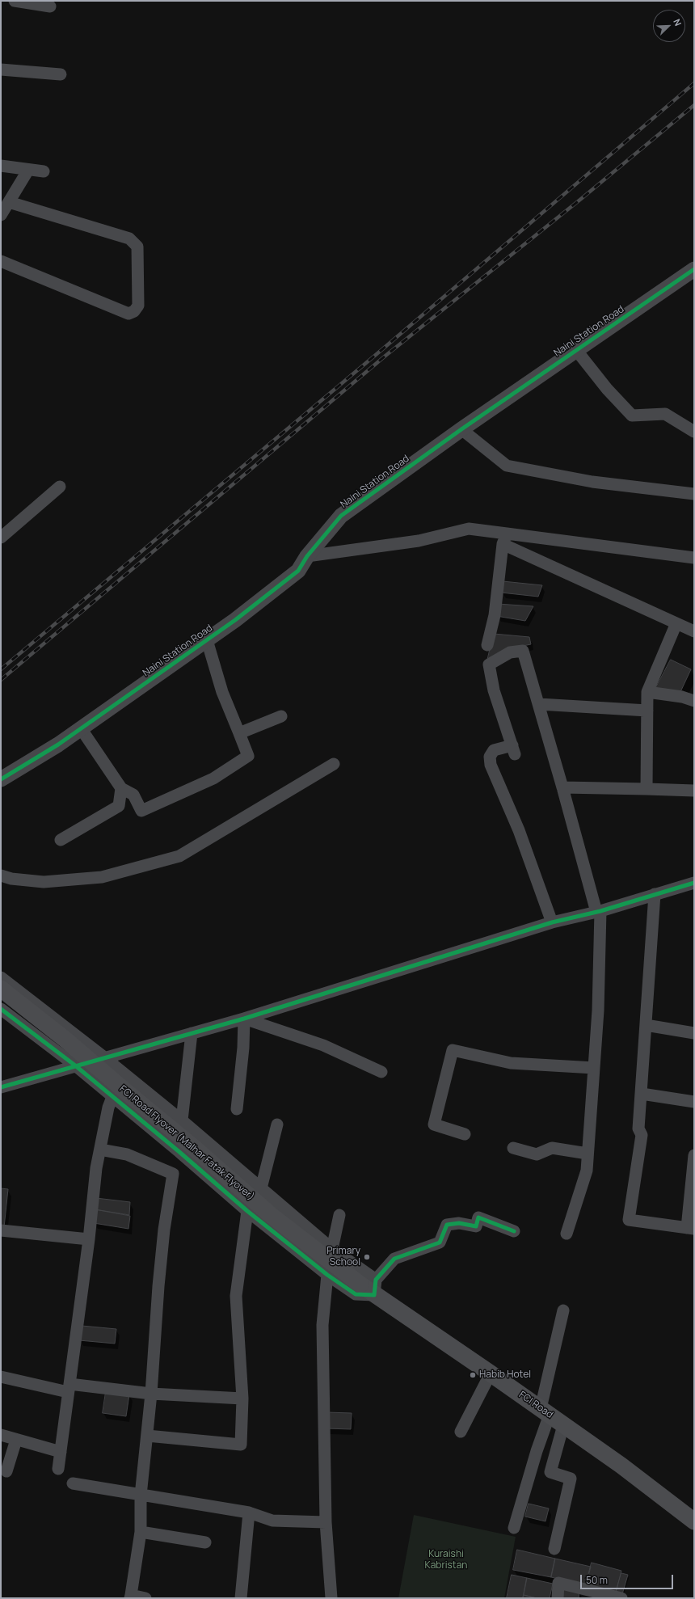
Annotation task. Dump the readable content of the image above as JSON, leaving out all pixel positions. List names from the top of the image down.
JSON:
{
  "streets": {
    "main road": ["FCI Road Flyover (Malhar Fatak Flyover)", "FCI Road"],
    "street": ["Naini Station Road"]
  },
  "crossings": [
    ["FCI Road Flyover (Malhar Fatak Flyover)", "FCI Road"]
  ],
  "parks": ["Kuraishi Kabristan"],
  "places": ["Primary School", "Habib Hotel"],
  "scale_bar": "50 m",
  "north": "top right"
}
